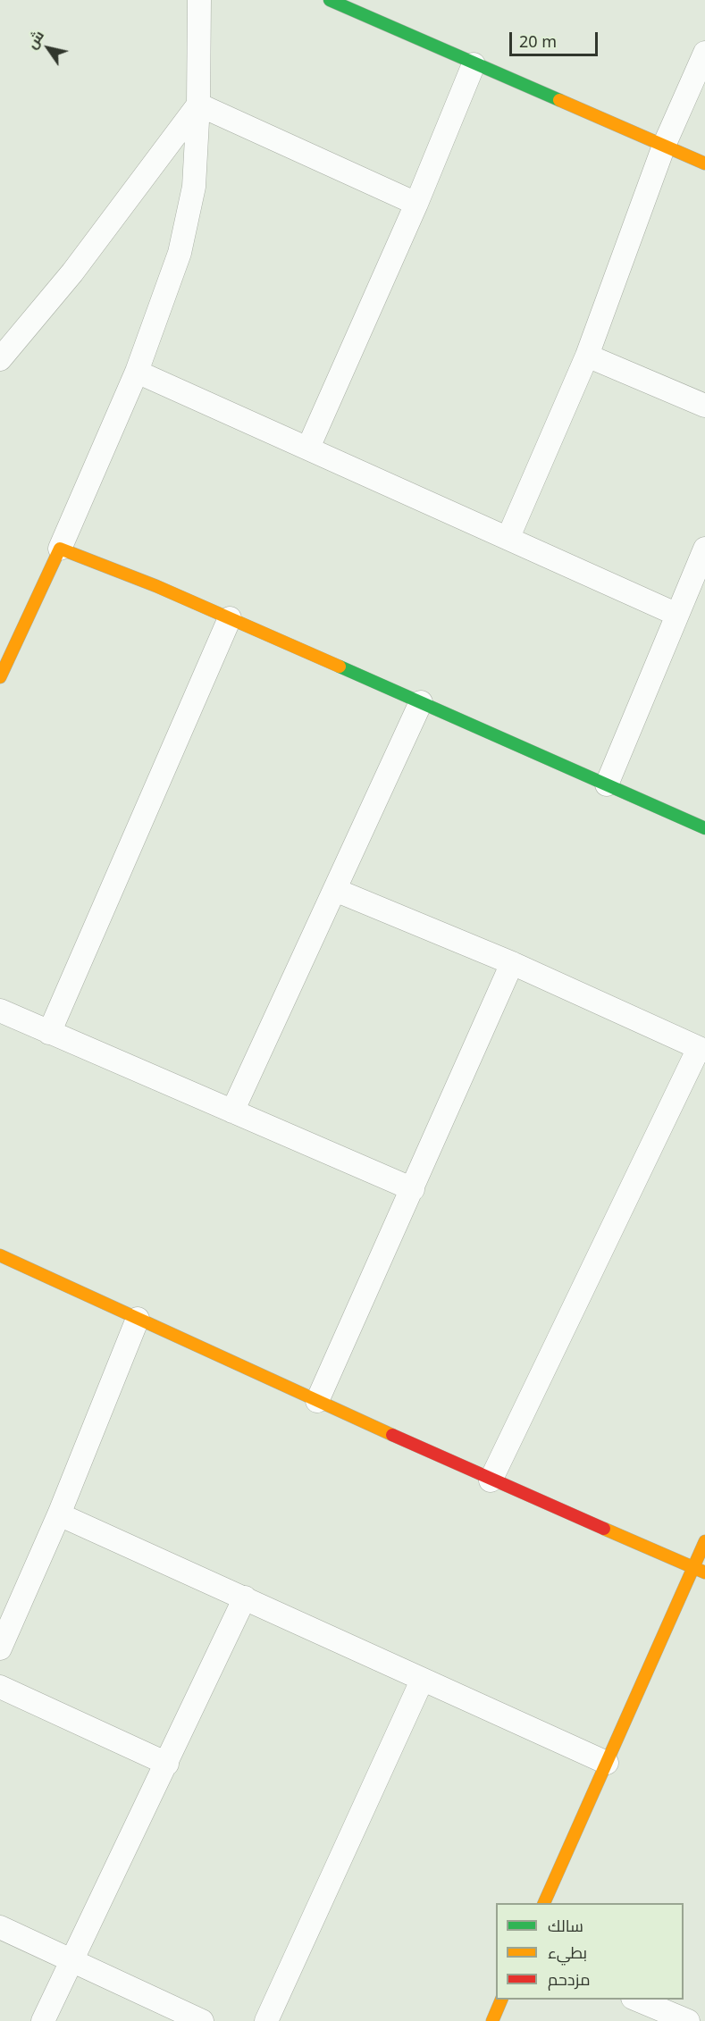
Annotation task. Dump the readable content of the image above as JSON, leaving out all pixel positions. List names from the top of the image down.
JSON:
{
  "legend": ["سالك", "بطيء", "مزدحم"],
  "scale_bar": "20 m",
  "north": "top left"
}
